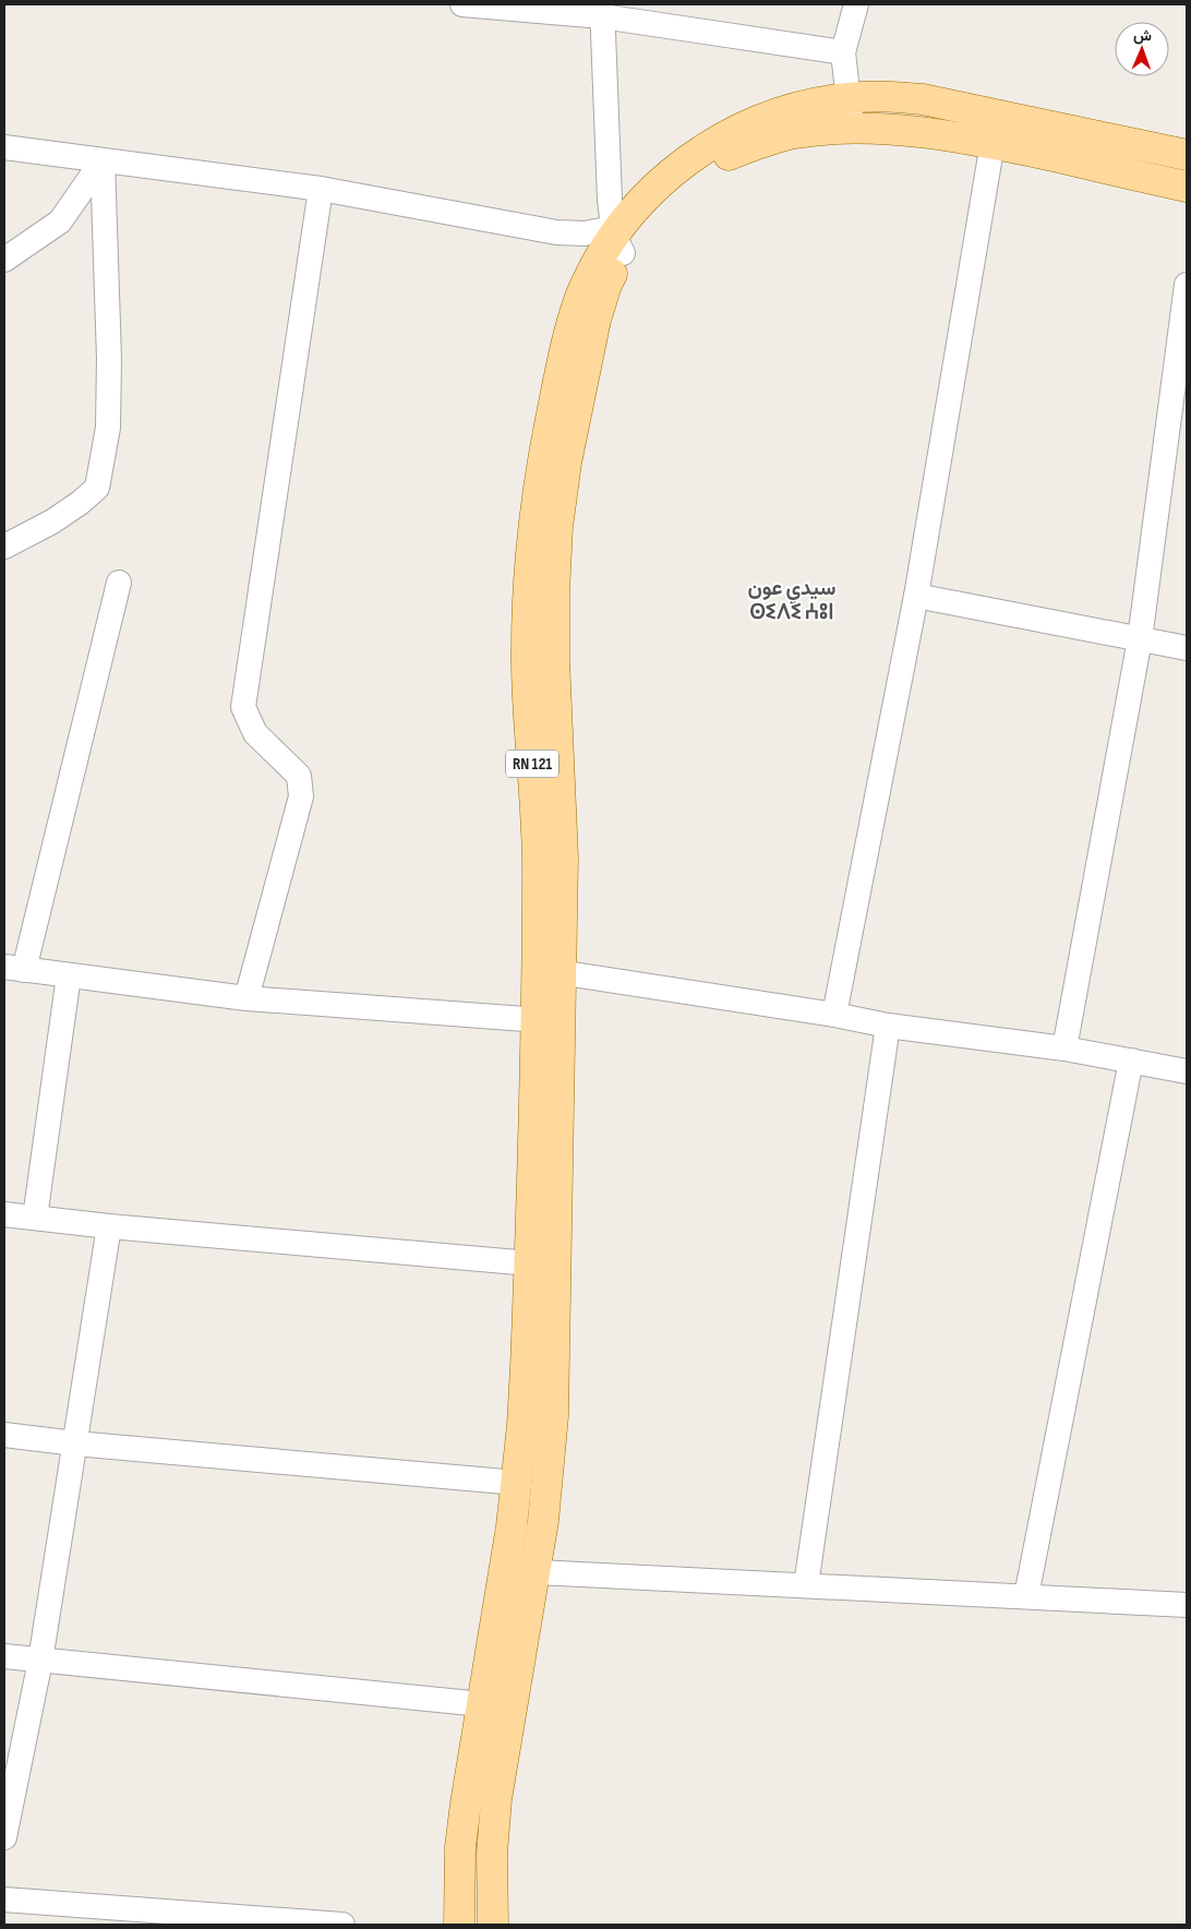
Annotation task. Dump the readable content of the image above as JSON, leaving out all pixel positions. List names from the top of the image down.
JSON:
{
  "streets": {
    "main road": ["RN 121"]
  },
  "districts": ["سيدي عون ⵙⵉⴷⵉ ⵄⵓⵏ"],
  "north": "top"
}
